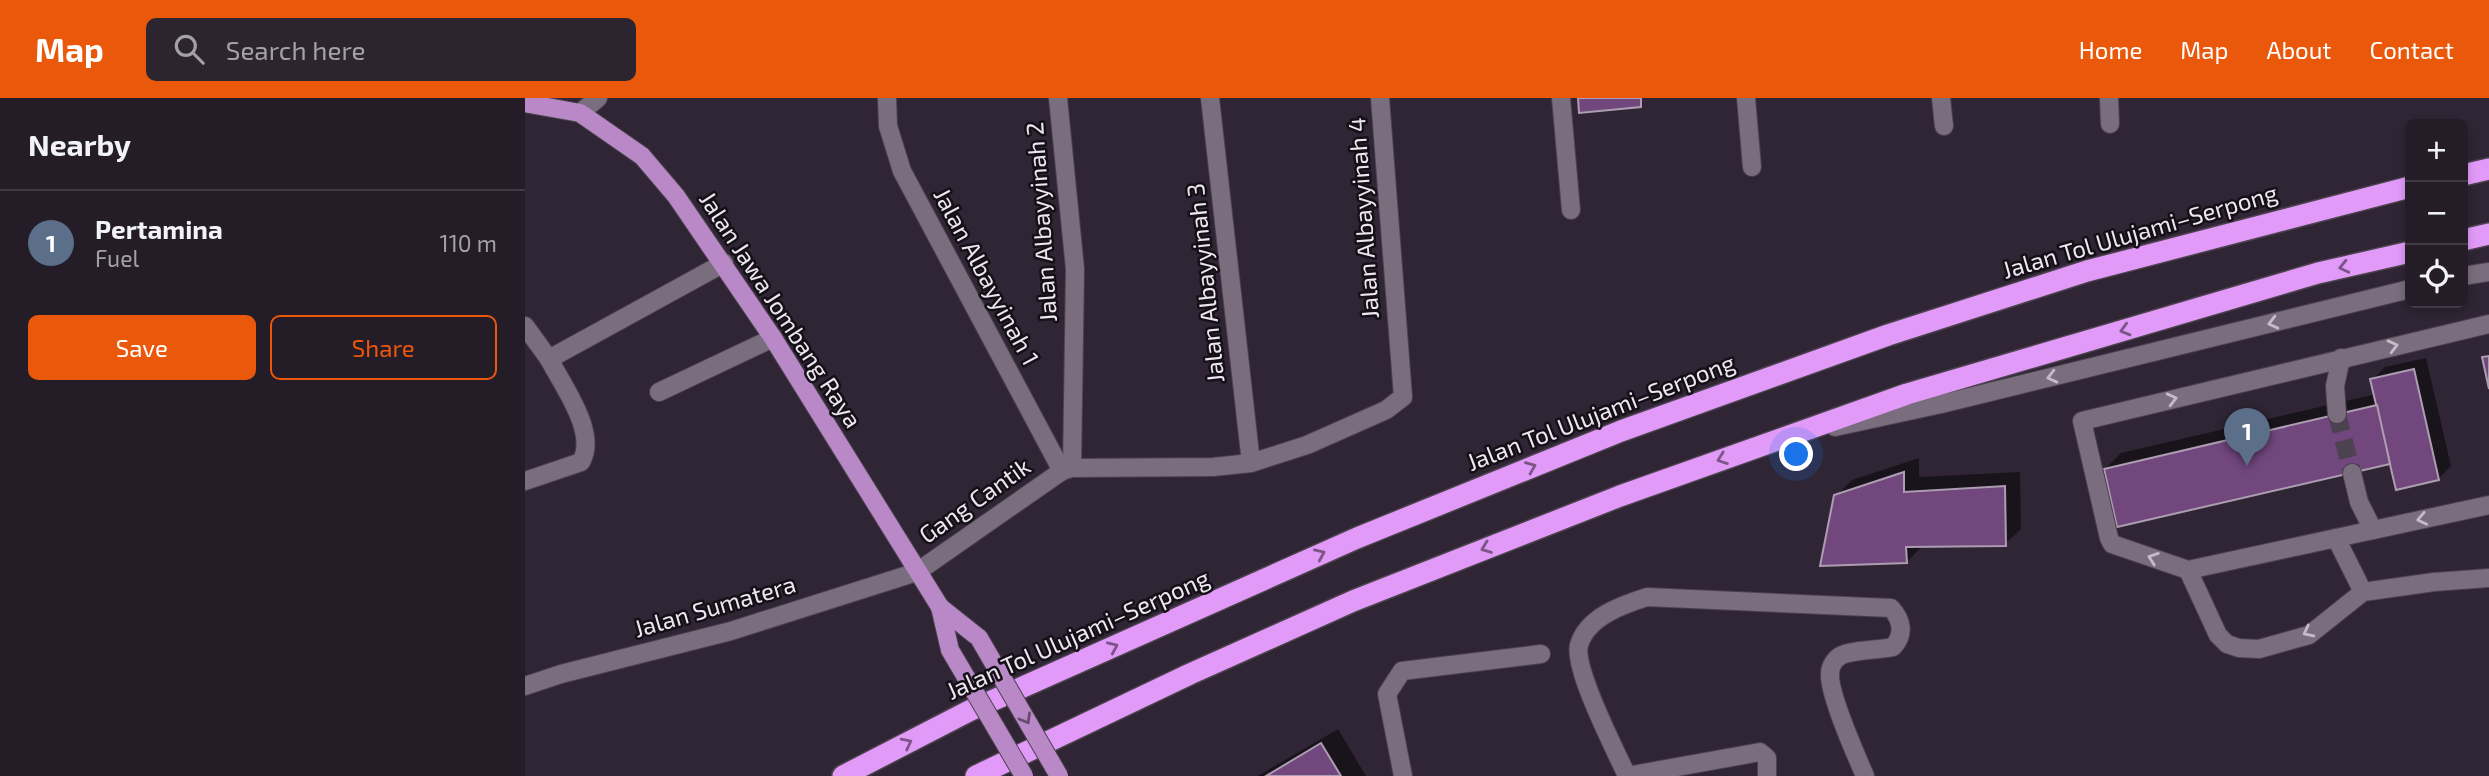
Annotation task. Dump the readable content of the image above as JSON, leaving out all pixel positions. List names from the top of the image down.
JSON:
{
  "streets": {
    "highway": ["Jalan Tol Ulujami–Serpong"],
    "main road": ["Jalan Jawa Jombang Raya"],
    "street": [
      "Jalan Albayyinah 4",
      "Jalan Albayyinah 2",
      "Jalan Albayyinah 1",
      "Jalan Albayyinah 3",
      "Gang Cantik",
      "Jalan Sumatera"
    ]
  },
  "crossings": [
    ["Jalan Albayyinah 4", "Jalan Albayyinah 3"],
    ["Jalan Albayyinah 2", "Jalan Albayyinah 1"],
    ["Jalan Albayyinah 2", "Gang Cantik"],
    ["Jalan Albayyinah 1", "Gang Cantik"],
    ["Jalan Jawa Jombang Raya", "Gang Cantik"],
    ["Jalan Jawa Jombang Raya", "Jalan Sumatera"],
    ["Gang Cantik", "Jalan Sumatera"]
  ],
  "page": {
    "header": "Map",
    "search": "Search here",
    "nav": [
      "Home",
      "Map",
      "About",
      "Contact"
    ],
    "heading": "Nearby",
    "map_buttons": ["+", "−"],
    "list": [
      {
        "mark": "1",
        "name": "Pertamina",
        "note": "Fuel",
        "value": "110 m"
      }
    ],
    "buttons": ["Save", "Share"],
    "pins": "1"
  }
}
